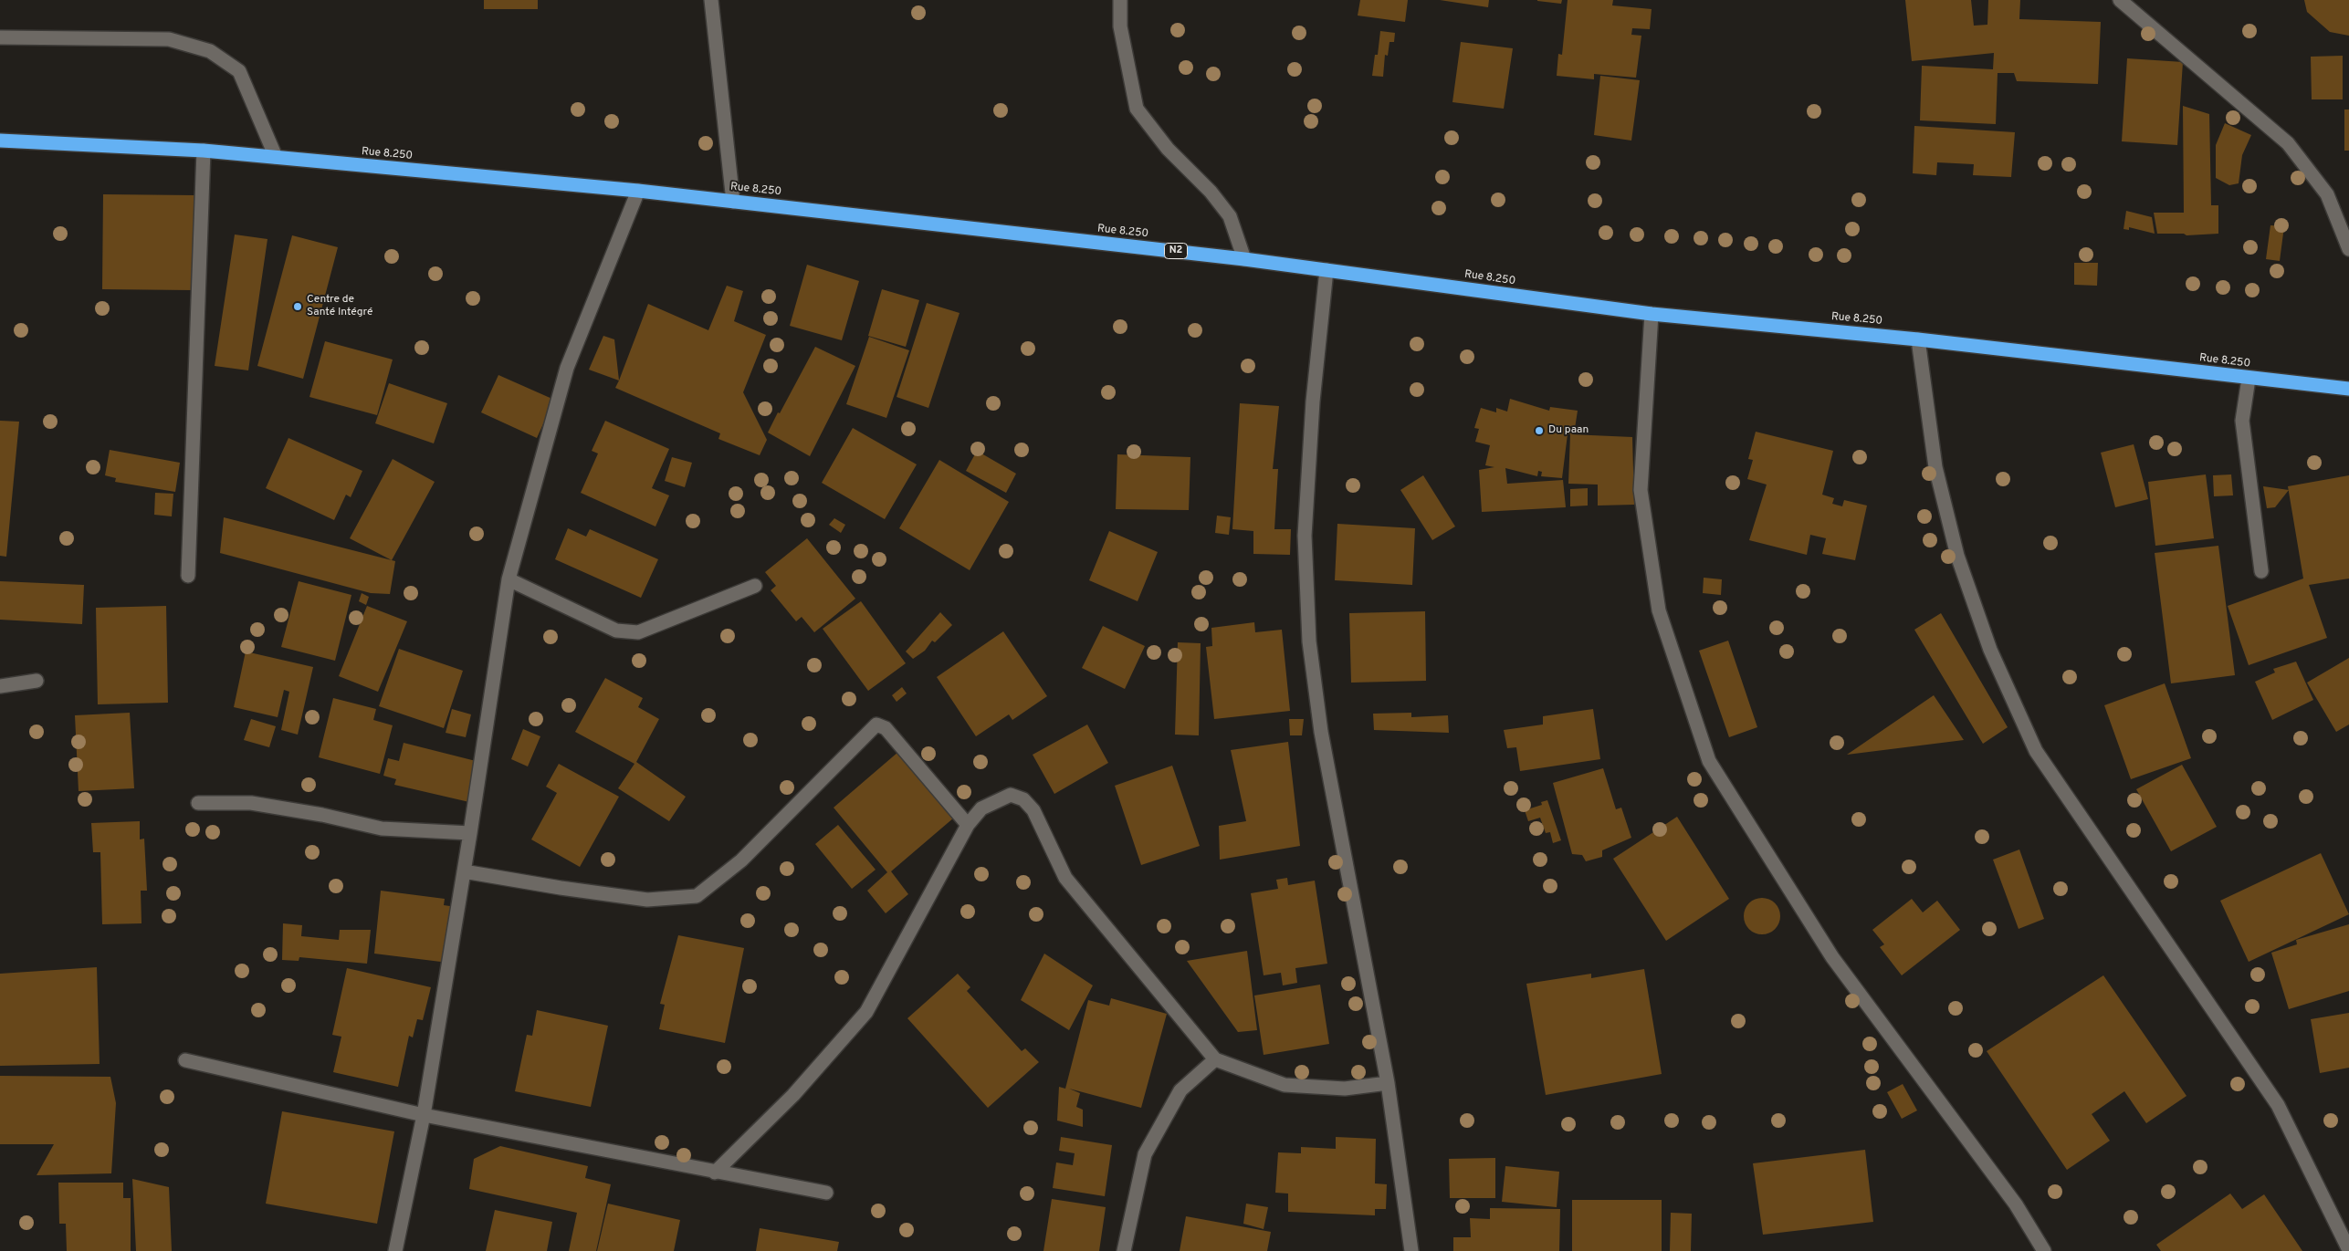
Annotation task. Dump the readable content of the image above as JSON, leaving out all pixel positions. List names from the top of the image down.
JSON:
{
  "streets": {
    "highway": ["Rue 8.250", "N2"]
  },
  "places": ["Centre de Santé Intégré", "Du paan"]
}
